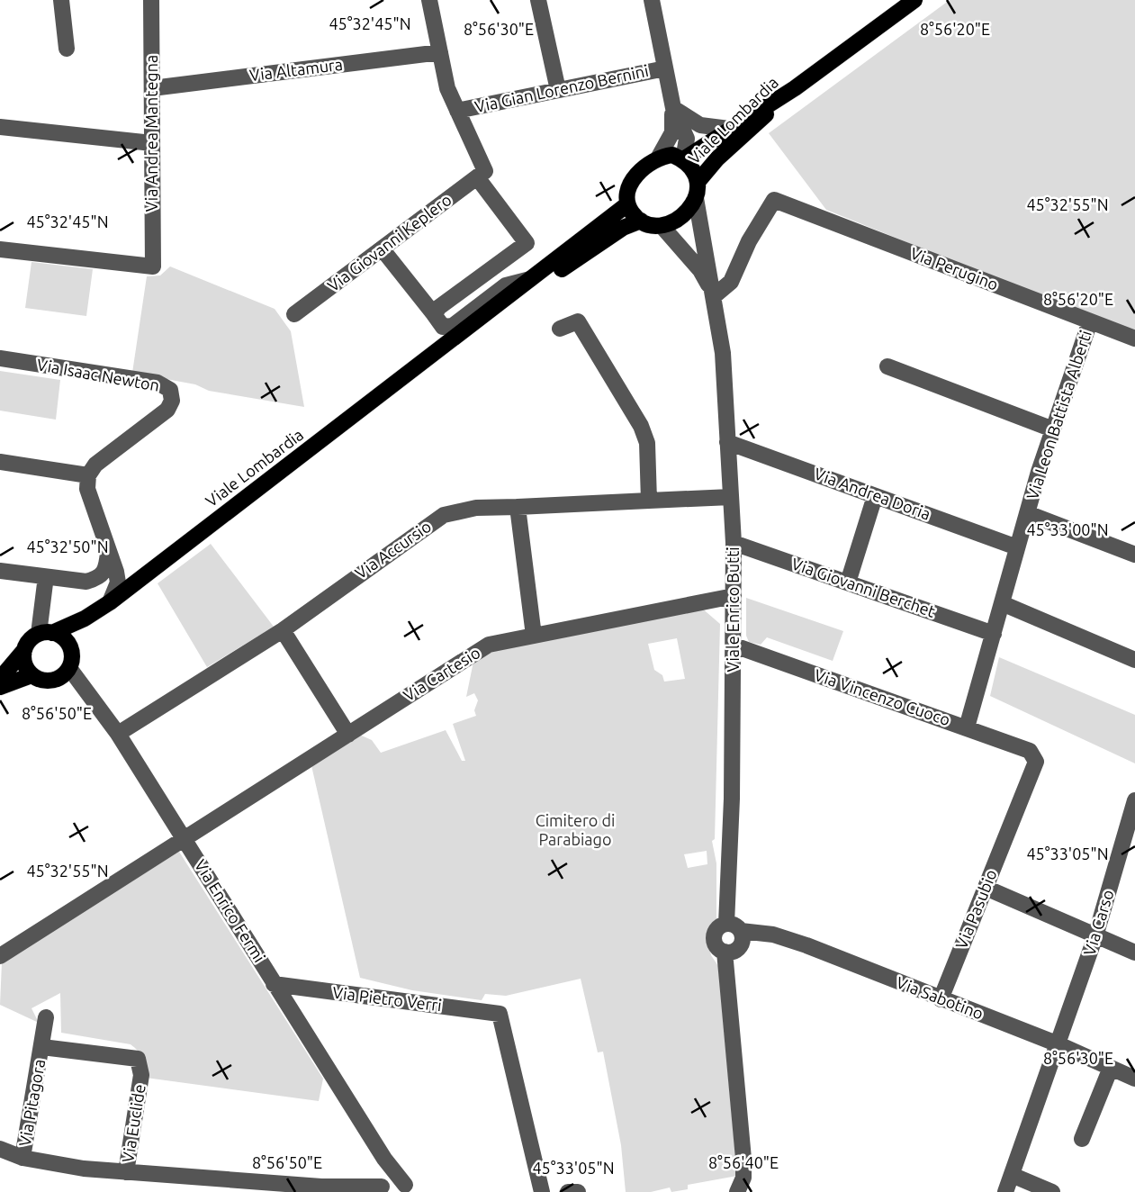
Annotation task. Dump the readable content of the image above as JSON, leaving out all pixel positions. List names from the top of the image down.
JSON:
{
  "streets": {
    "main road": ["Viale Lombardia"],
    "street": [
      "Via Altamura",
      "Via Gian Lorenzo Bernini",
      "Via Andrea Mantegna",
      "Via Giovanni Keplero",
      "Via Perugino",
      "Via Isaac Newton",
      "Via Leon Battista Alberti",
      "Via Andrea Doria",
      "Via Accursio",
      "Via Giovanni Berchet",
      "Viale Enrico Butti",
      "Via Cartesio",
      "Via Vincenzo Cuoco",
      "Via Pasubio",
      "Via Enrico Fermi",
      "Via Carso",
      "Via Sabotino",
      "Via Pietro Verri",
      "Via Pitagora",
      "Via Euclide"
    ]
  },
  "crossings": [
    ["Via Altamura", "Via Andrea Mantegna"],
    ["Viale Lombardia", "Viale Enrico Butti"],
    ["Viale Lombardia", "Via Enrico Fermi"],
    ["Via Perugino", "Via Leon Battista Alberti"],
    ["Via Perugino", "Viale Enrico Butti"],
    ["Via Leon Battista Alberti", "Via Andrea Doria"],
    ["Via Leon Battista Alberti", "Via Giovanni Berchet"],
    ["Via Leon Battista Alberti", "Via Vincenzo Cuoco"],
    ["Via Andrea Doria", "Viale Enrico Butti"],
    ["Via Accursio", "Viale Enrico Butti"],
    ["Via Accursio", "Via Enrico Fermi"],
    ["Via Giovanni Berchet", "Viale Enrico Butti"],
    ["Viale Enrico Butti", "Via Cartesio"],
    ["Viale Enrico Butti", "Via Vincenzo Cuoco"],
    ["Viale Enrico Butti", "Via Sabotino"],
    ["Via Cartesio", "Via Enrico Fermi"],
    ["Via Vincenzo Cuoco", "Via Pasubio"],
    ["Via Pasubio", "Via Sabotino"],
    ["Via Enrico Fermi", "Via Pietro Verri"],
    ["Via Carso", "Via Sabotino"],
    ["Via Pitagora", "Via Euclide"]
  ],
  "parks": ["Cimitero di Parabiago"],
  "coordinates": [
    "45°32'45\"N",
    "8°56'30\"E",
    "8°56'20\"E",
    "45°32'55\"N",
    "45°33'00\"N",
    "45°32'50\"N",
    "8°56'50\"E",
    "45°33'05\"N",
    "8°56'40\"E"
  ]
}
